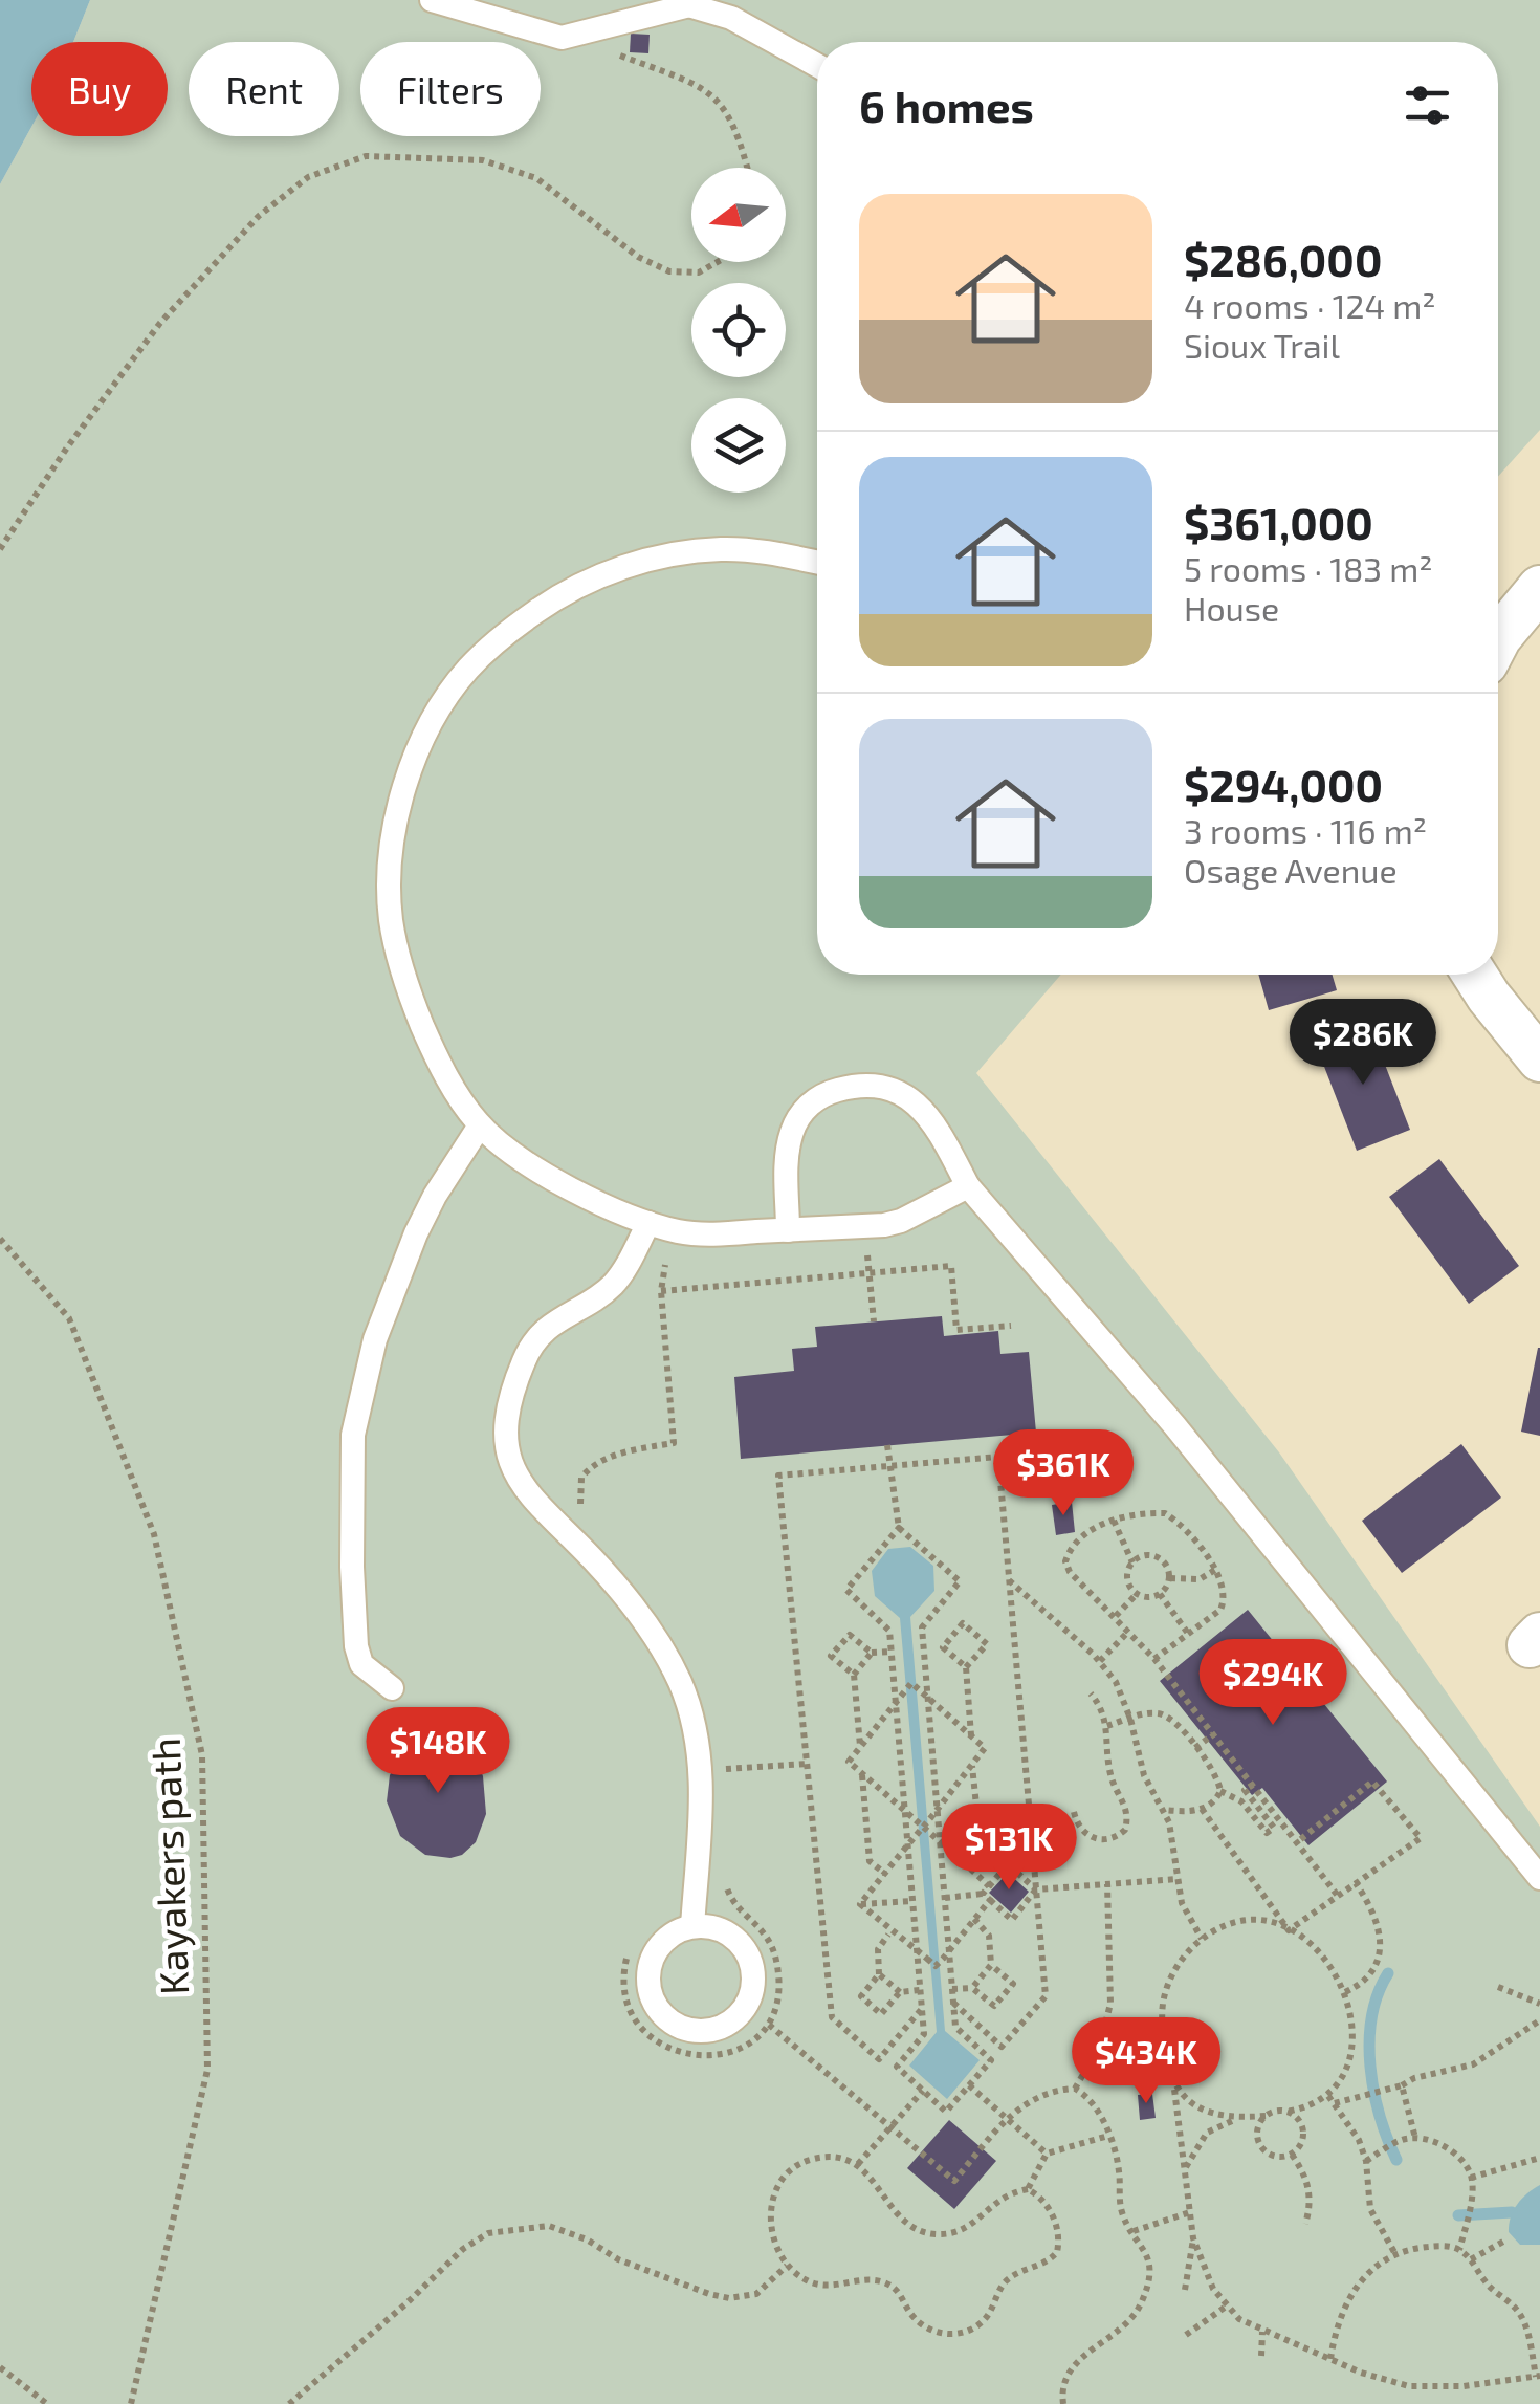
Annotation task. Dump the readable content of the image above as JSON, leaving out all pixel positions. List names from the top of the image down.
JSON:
{
  "streets": {
    "path": ["Kayakers path"]
  },
  "north": "left",
  "page": {
    "chip": ["Buy", "Rent", "Filters"],
    "heading": "6 homes",
    "list": [
      {
        "name": "$286,000",
        "note": "4 rooms · 124 m² · Sioux Trail"
      },
      {
        "name": "$361,000",
        "note": "5 rooms · 183 m² · House"
      },
      {
        "name": "$294,000",
        "note": "3 rooms · 116 m² · Osage Avenue"
      }
    ],
    "price": [
      "$286K",
      "$361K",
      "$294K",
      "$148K",
      "$131K",
      "$434K"
    ]
  }
}
